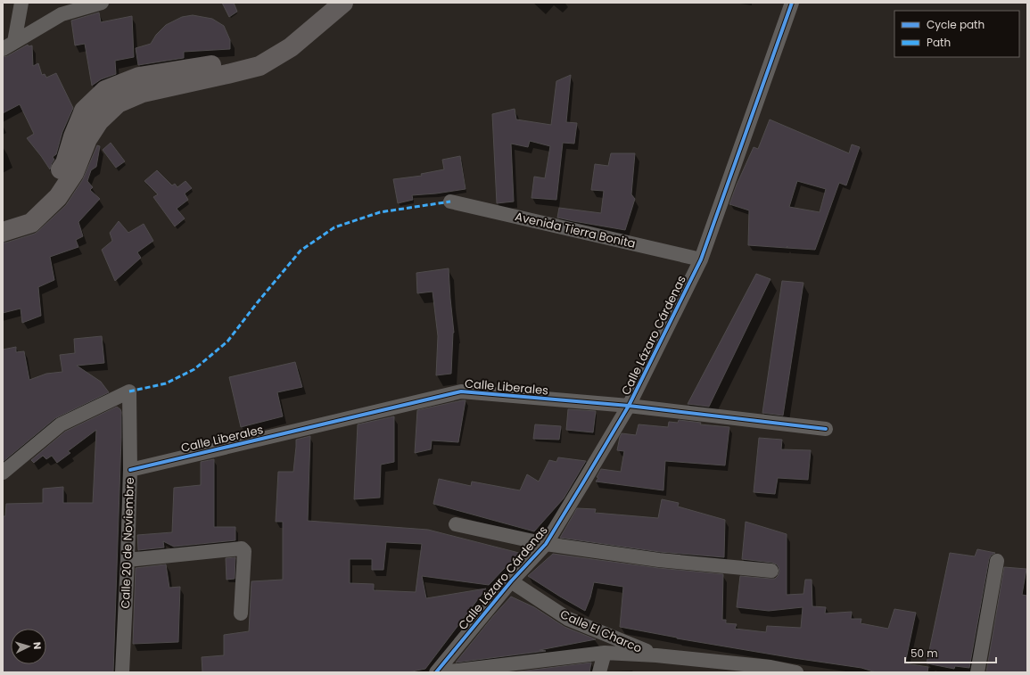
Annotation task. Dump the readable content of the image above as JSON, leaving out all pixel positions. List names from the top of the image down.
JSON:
{
  "streets": {
    "street": [
      "Avenida Tierra Bonita",
      "Calle Lázaro Cárdenas",
      "Calle Liberales",
      "Calle 20 de Noviembre",
      "Calle El Charco"
    ]
  },
  "crossings": [
    ["Avenida Tierra Bonita", "Calle Lázaro Cárdenas"],
    ["Calle Lázaro Cárdenas", "Calle Liberales"],
    ["Calle Lázaro Cárdenas", "Calle El Charco"],
    ["Calle Liberales", "Calle 20 de Noviembre"]
  ],
  "legend": ["Cycle path", "Path"],
  "scale_bar": "50 m",
  "north": "right"
}
